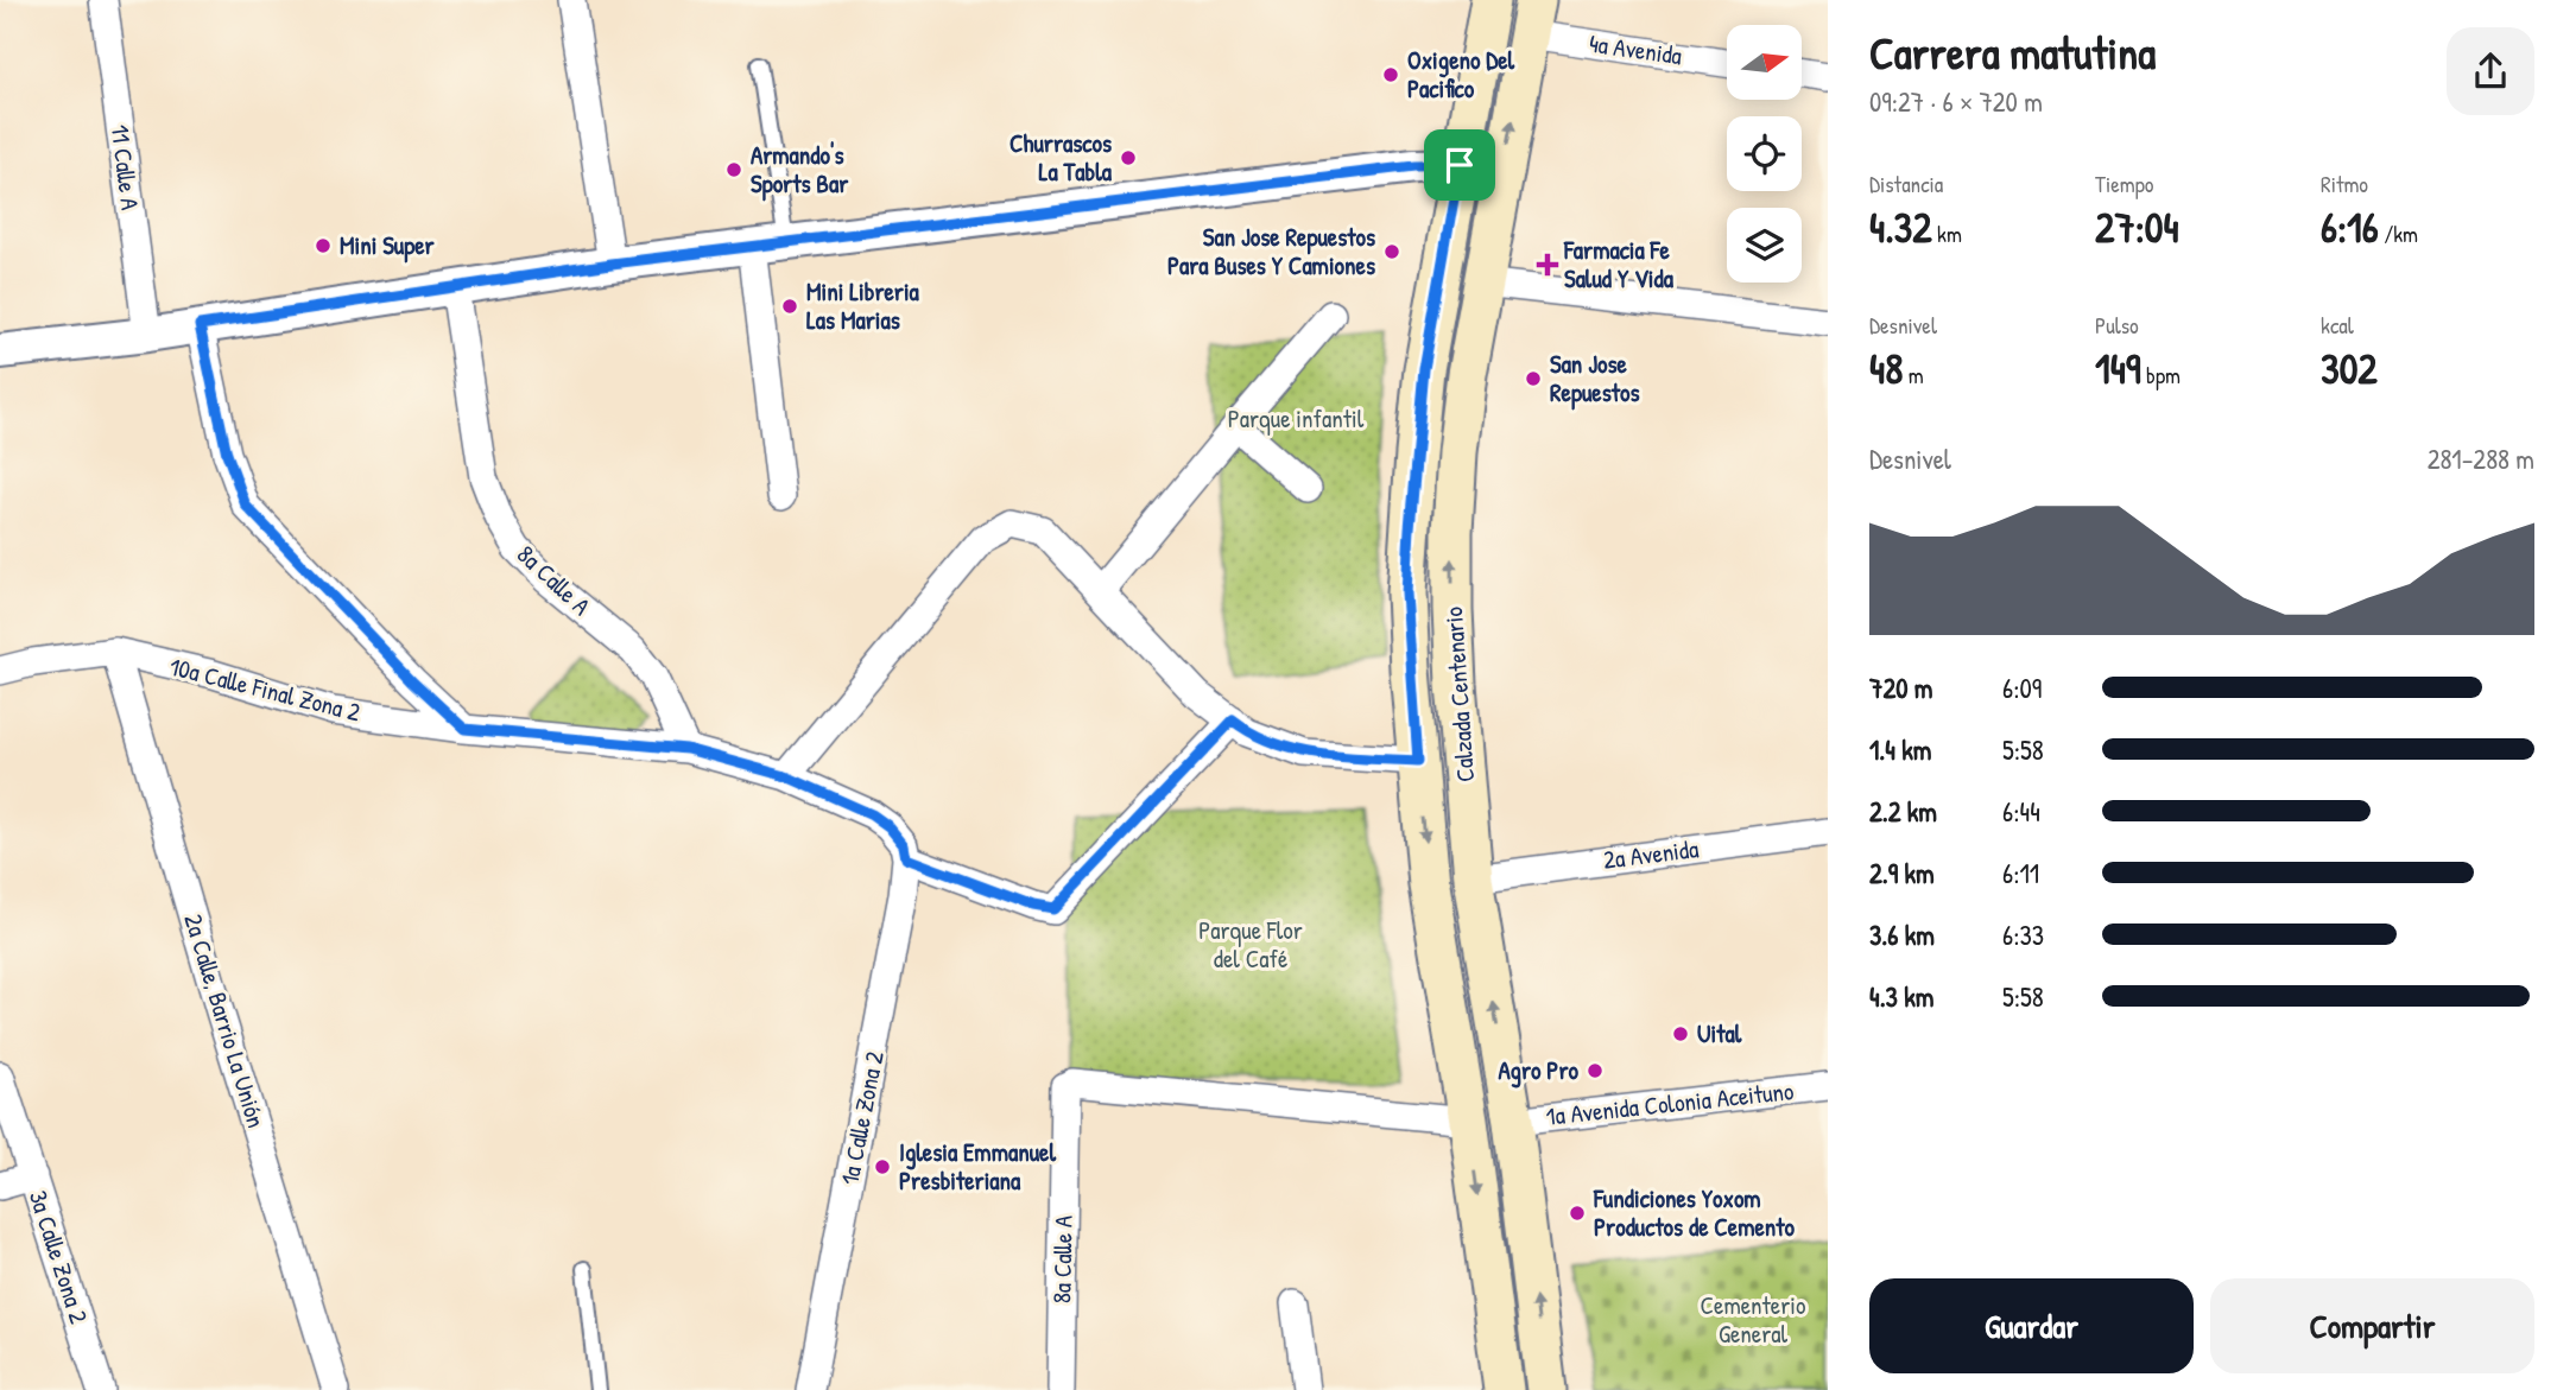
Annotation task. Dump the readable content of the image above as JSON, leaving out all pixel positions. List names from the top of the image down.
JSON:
{
  "streets": {
    "main road": ["Calzada Centenario"],
    "street": [
      "4a Avenida",
      "11 Calle A",
      "8a Calle A",
      "10a Calle Final Zona 2",
      "2a Avenida",
      "2a Calle, Barrio La Unión",
      "1a Avenida Colonia Aceituno",
      "1a Calle Zona 2",
      "3a Calle Zona 2"
    ]
  },
  "crossings": [
    ["4a Avenida", "Calzada Centenario"],
    ["8a Calle A", "10a Calle Final Zona 2"],
    ["8a Calle A", "Calzada Centenario"],
    ["10a Calle Final Zona 2", "2a Calle, Barrio La Unión"],
    ["10a Calle Final Zona 2", "1a Calle Zona 2"],
    ["Calzada Centenario", "2a Avenida"],
    ["Calzada Centenario", "1a Avenida Colonia Aceituno"]
  ],
  "parks": ["Parque infantil", "Parque Flor del Café", "Cementerio General"],
  "places": {
    "other": [
      "Oxigeno Del Pacifico",
      "Churrascos La Tabla",
      "Armando's Sports Bar",
      "Mini Super",
      "San Jose Repuestos Para Buses Y Camiones",
      "Mini Libreria Las Marias",
      "San Jose Repuestos",
      "Uital",
      "Agro Pro",
      "Iglesia Emmanuel Presbiteriana",
      "Fundiciones Yoxom Productos de Cemento"
    ],
    "health": ["Farmacia Fe Salud Y Vida"]
  },
  "north": "right",
  "page": {
    "heading": ["Carrera matutina", "09:27 · 6 × 720 m"],
    "stats": [
      ["Distancia", "4.32 km"],
      ["Tiempo", "27:04"],
      ["Ritmo", "6:16 /km"],
      ["Desnivel", "48 m"],
      ["Pulso", "149 bpm"],
      ["kcal", "302"]
    ],
    "chart": ["Desnivel", "281–288 m"],
    "list": [
      {
        "name": "720 m",
        "note": "6:09"
      },
      {
        "name": "1.4 km",
        "note": "5:58"
      },
      {
        "name": "2.2 km",
        "note": "6:44"
      },
      {
        "name": "2.9 km",
        "note": "6:11"
      },
      {
        "name": "3.6 km",
        "note": "6:33"
      },
      {
        "name": "4.3 km",
        "note": "5:58"
      }
    ],
    "buttons": ["Guardar", "Compartir"]
  }
}
